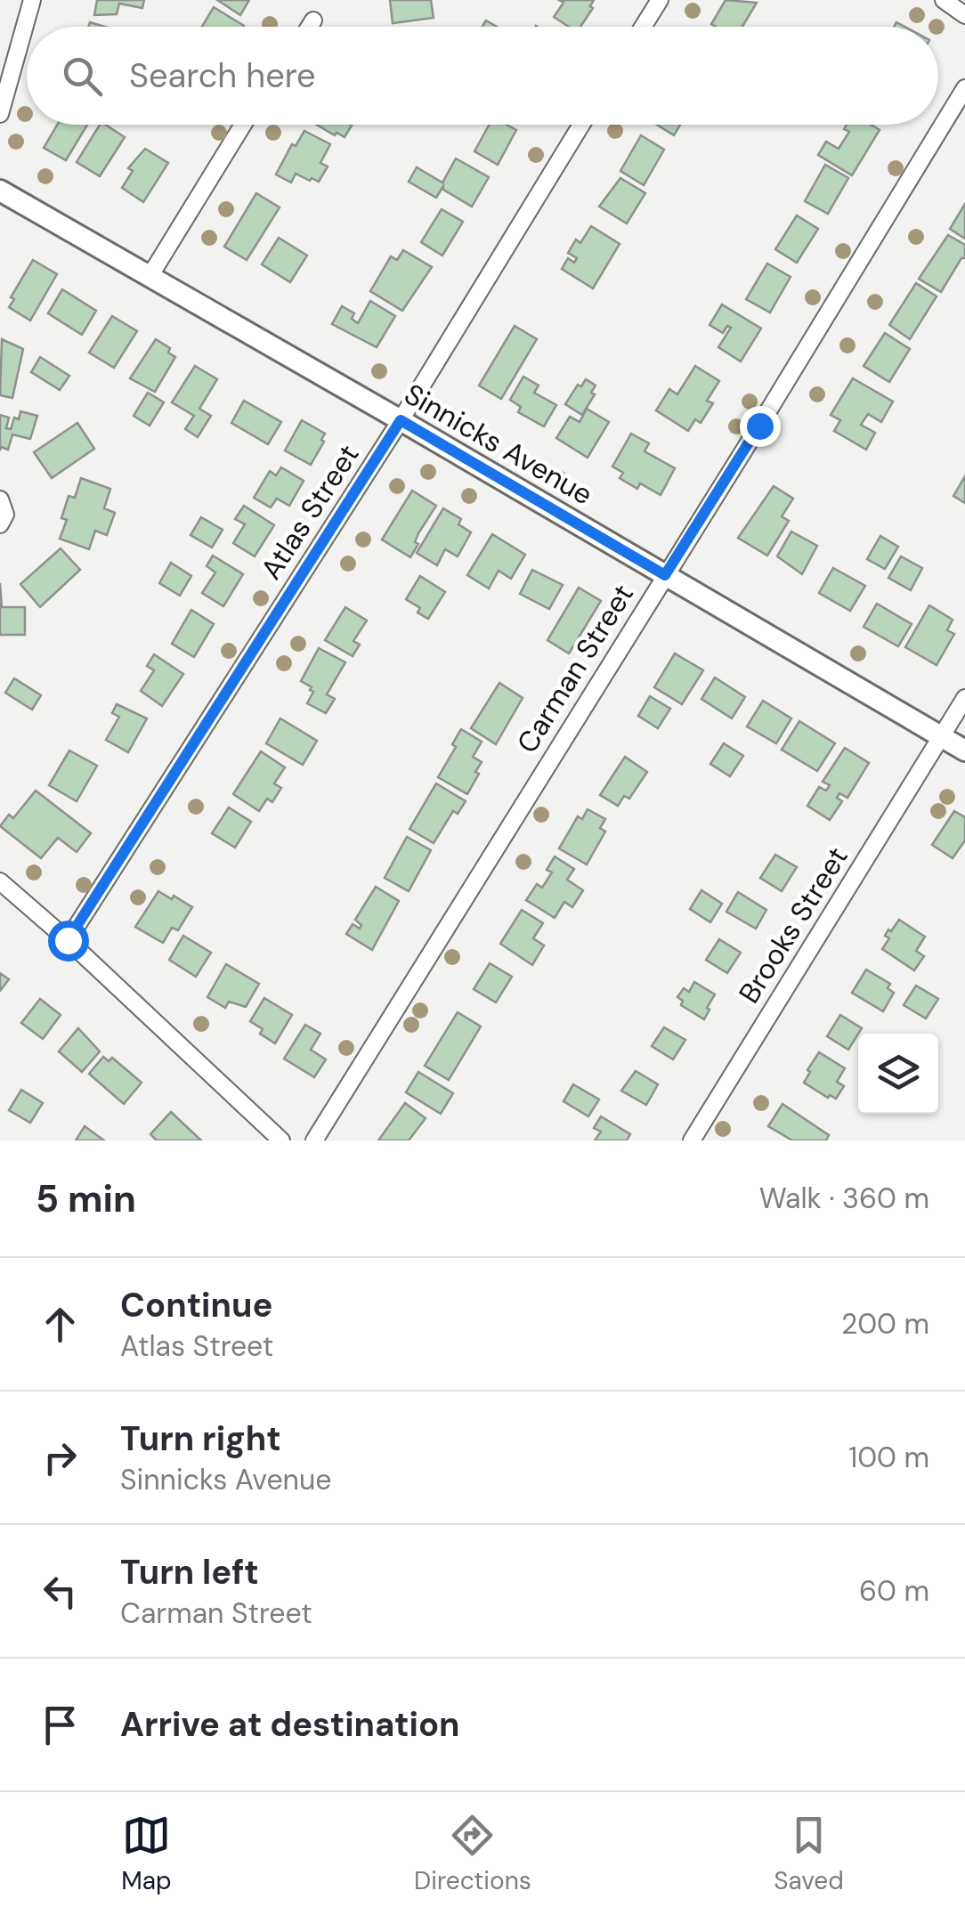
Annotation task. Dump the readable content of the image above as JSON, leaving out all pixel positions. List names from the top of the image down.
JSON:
{
  "streets": {
    "street": [
      "Sinnicks Avenue",
      "Atlas Street",
      "Carman Street",
      "Brooks Street"
    ]
  },
  "crossings": [
    ["Sinnicks Avenue", "Atlas Street"],
    ["Sinnicks Avenue", "Carman Street"],
    ["Sinnicks Avenue", "Brooks Street"]
  ],
  "page": {
    "search": "Search here",
    "heading": ["5 min", "Walk · 360 m"],
    "list": [
      ["Continue", "Atlas Street", "200 m"],
      ["Turn right", "Sinnicks Avenue", "100 m"],
      ["Turn left", "Carman Street", "60 m"],
      "Arrive at destination"
    ],
    "nav": ["Map", "Directions", "Saved"]
  }
}
